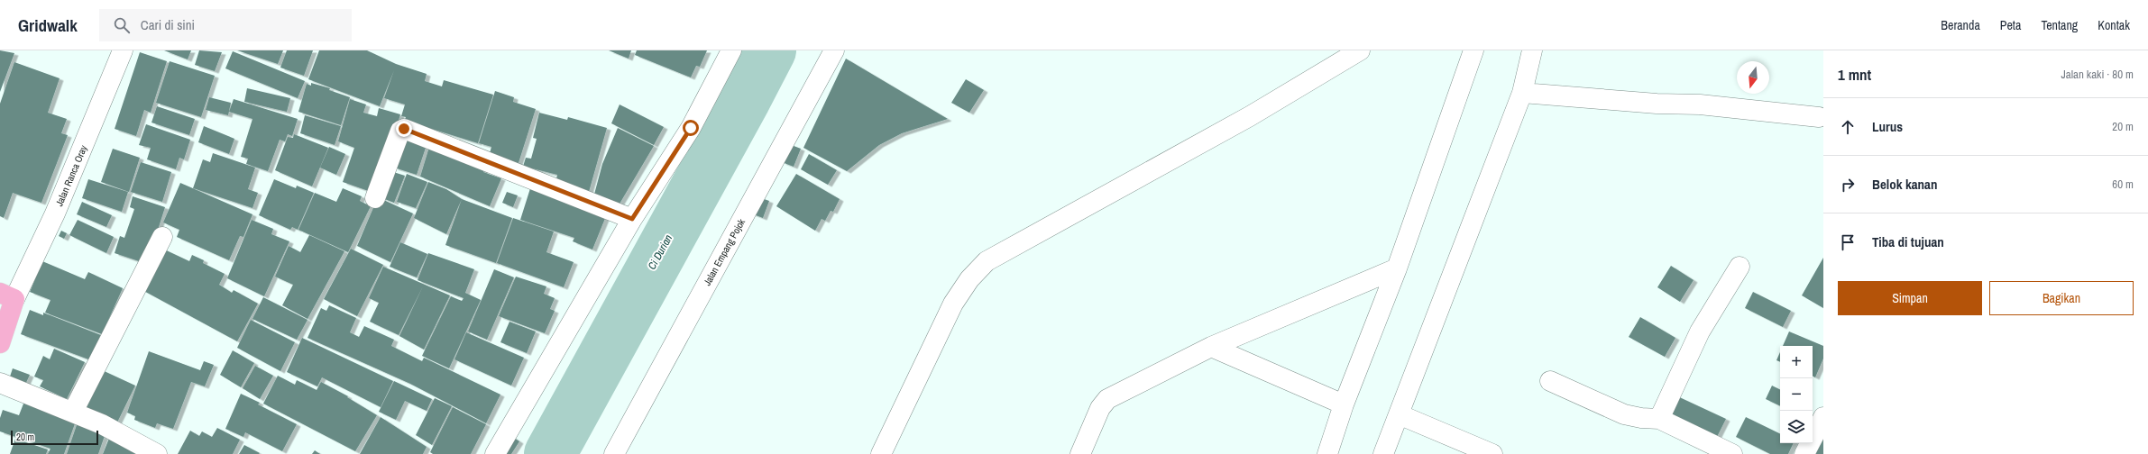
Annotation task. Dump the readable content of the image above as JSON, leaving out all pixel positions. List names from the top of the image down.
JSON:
{
  "streets": {
    "street": ["Jalan Ranca Oray", "Jalan Empang Pojok"]
  },
  "water": ["Ci Durian"],
  "scale_bar": "20 m",
  "north": "bottom",
  "page": {
    "header": "Gridwalk",
    "search": "Cari di sini",
    "nav": [
      "Beranda",
      "Peta",
      "Tentang",
      "Kontak"
    ],
    "heading": ["1 mnt", "Jalan kaki · 80 m"],
    "list": [
      ["Lurus", "20 m"],
      ["Belok kanan", "60 m"],
      "Tiba di tujuan"
    ],
    "buttons": ["Simpan", "Bagikan"],
    "map_buttons": ["+", "−"],
    "scale": "20 m"
  }
}
